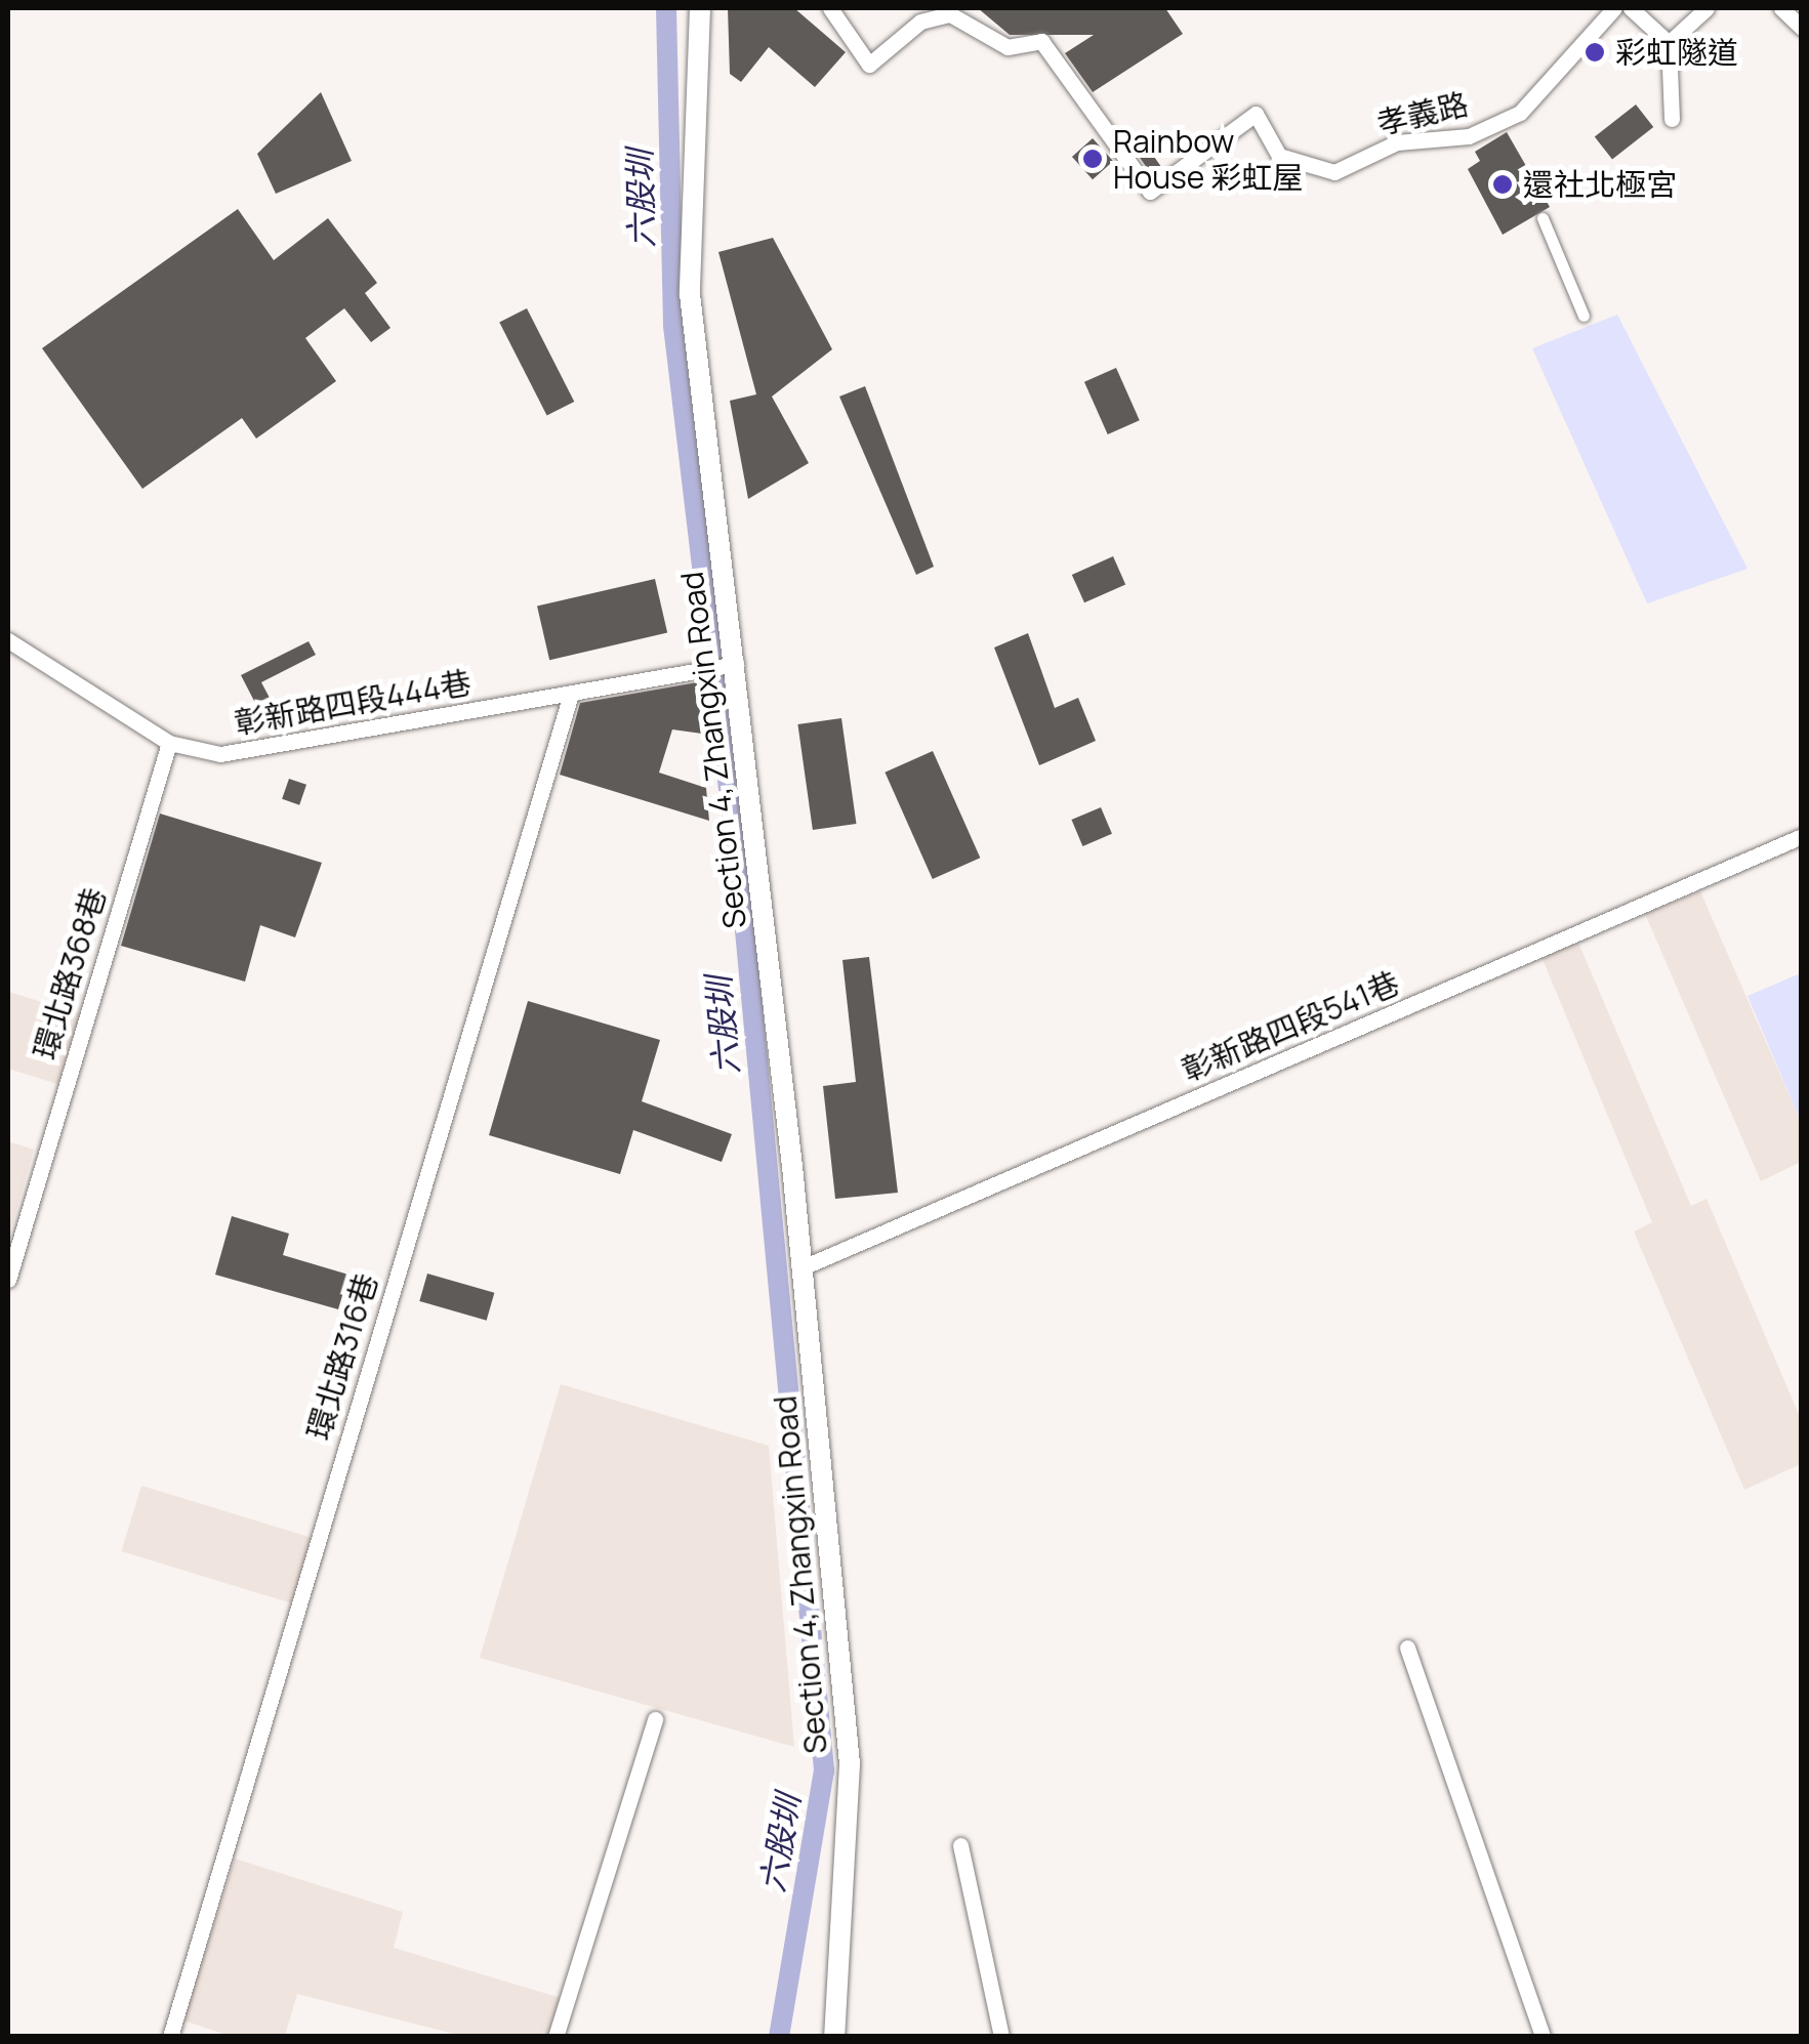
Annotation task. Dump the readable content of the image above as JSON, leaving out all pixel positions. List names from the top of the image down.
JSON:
{
  "streets": {
    "street": [
      "孝義路",
      "彰新路四段444巷",
      "Section 4, Zhangxin Road",
      "環北路368巷",
      "彰新路四段541巷",
      "環北路316巷"
    ]
  },
  "crossings": [
    ["彰新路四段444巷", "Section 4, Zhangxin Road"],
    ["彰新路四段444巷", "環北路368巷"],
    ["彰新路四段444巷", "環北路316巷"],
    ["Section 4, Zhangxin Road", "彰新路四段541巷"]
  ],
  "water": ["六股圳"],
  "places": ["彩虹隧道", "Rainbow House 彩虹屋", "還社北極宮"]
}
